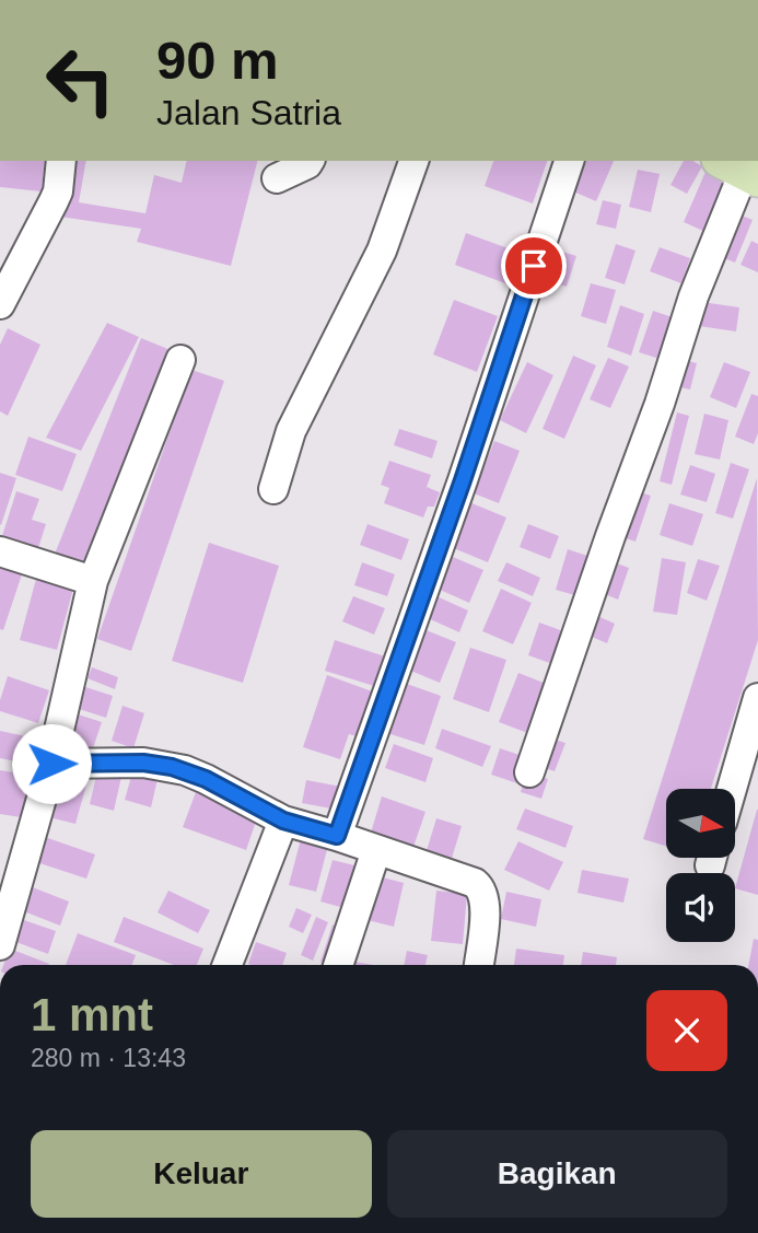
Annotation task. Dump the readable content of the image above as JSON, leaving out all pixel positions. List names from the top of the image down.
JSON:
{
  "north": "right",
  "page": {
    "turn": ["90 m", "Jalan Satria"],
    "heading": ["1 mnt", "280 m · 13:43"],
    "buttons": ["Keluar", "Bagikan"]
  }
}
